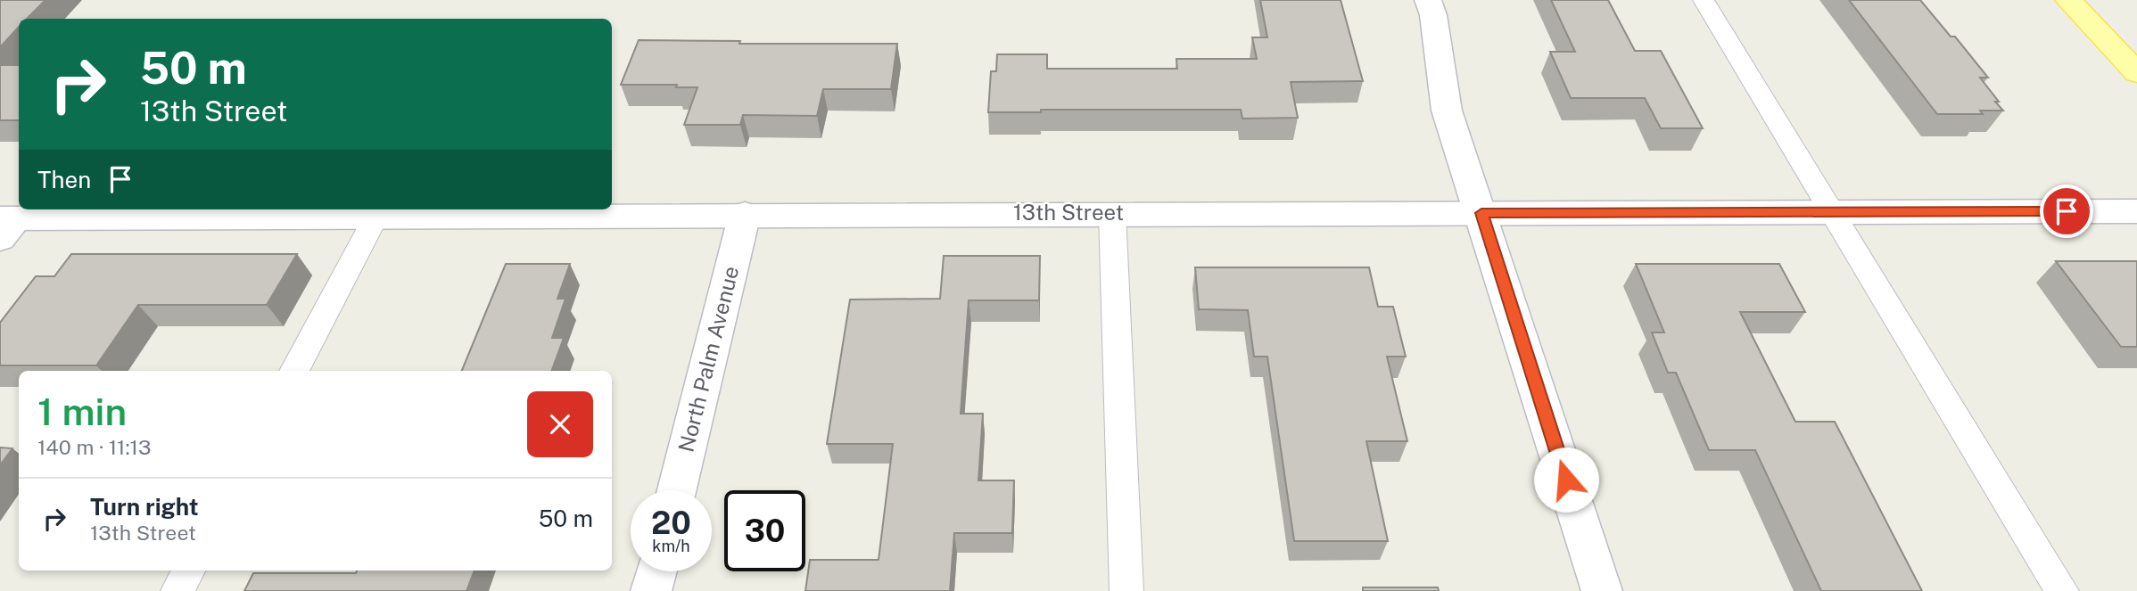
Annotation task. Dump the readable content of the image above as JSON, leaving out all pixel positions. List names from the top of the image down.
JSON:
{
  "streets": {
    "street": ["13th Street", "North Palm Avenue"]
  },
  "crossings": [
    ["13th Street", "North Palm Avenue"]
  ],
  "page": {
    "turn": ["50 m", "13th Street"],
    "then": "Then",
    "heading": ["1 min", "140 m · 11:13"],
    "list": [
      {
        "name": "Turn right",
        "note": "13th Street",
        "value": "50 m"
      }
    ],
    "speed": "20 km/h",
    "limit": "30"
  }
}
